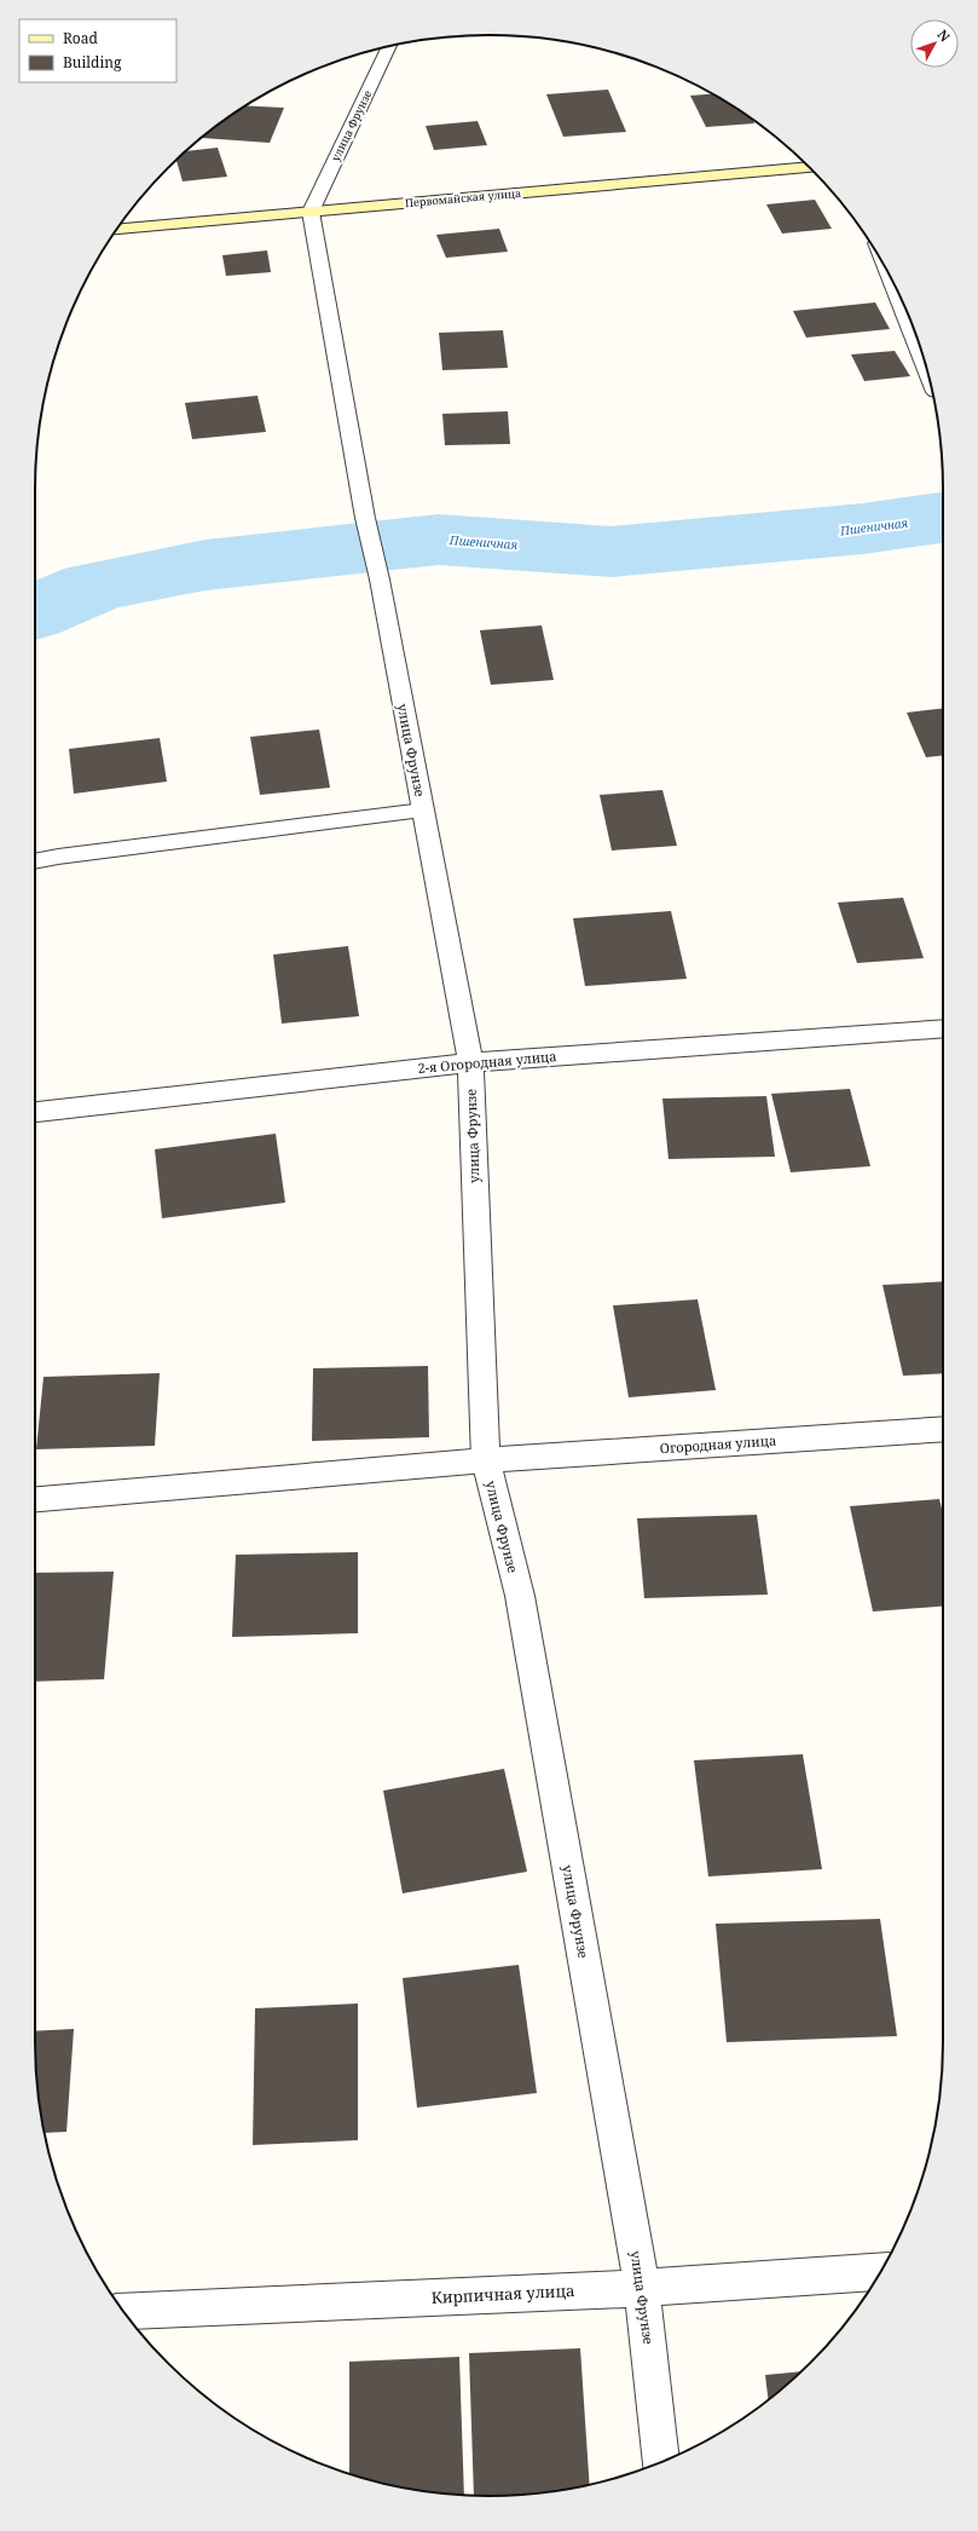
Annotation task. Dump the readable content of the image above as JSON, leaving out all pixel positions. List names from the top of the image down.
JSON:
{
  "streets": {
    "street": [
      "улица Фрунзе",
      "Первомайская улица",
      "2-я Огородная улица",
      "Огородная улица",
      "Кирпичная улица"
    ]
  },
  "crossings": [
    ["улица Фрунзе", "Первомайская улица"],
    ["улица Фрунзе", "2-я Огородная улица"],
    ["улица Фрунзе", "Огородная улица"],
    ["улица Фрунзе", "Кирпичная улица"]
  ],
  "water": ["Пшеничная"],
  "legend": ["Road", "Building"],
  "north": "top right"
}
